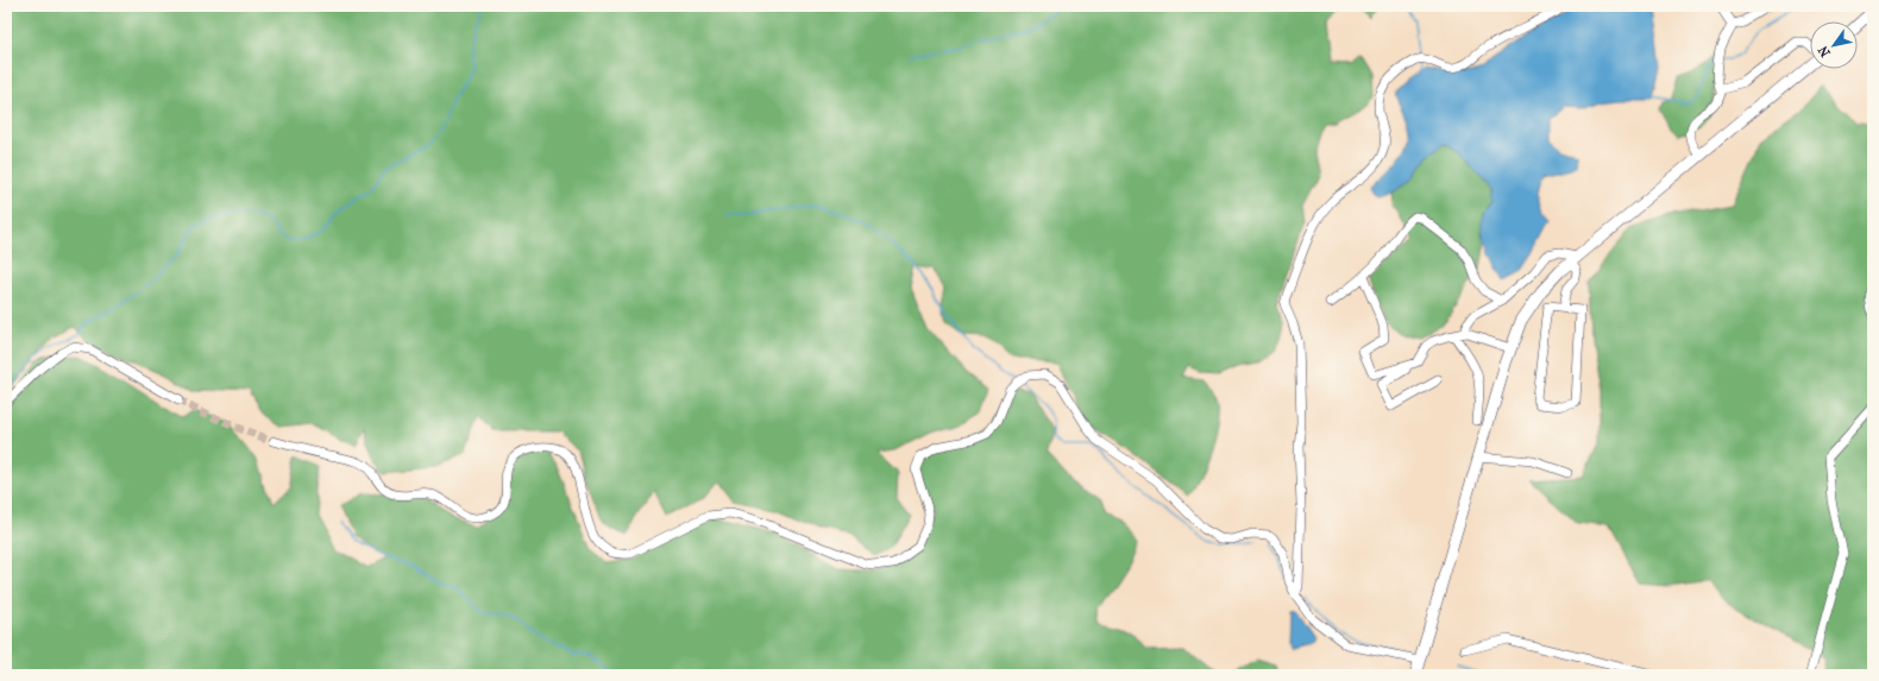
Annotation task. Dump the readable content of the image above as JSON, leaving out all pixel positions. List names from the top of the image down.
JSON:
{
  "north": "bottom left"
}
